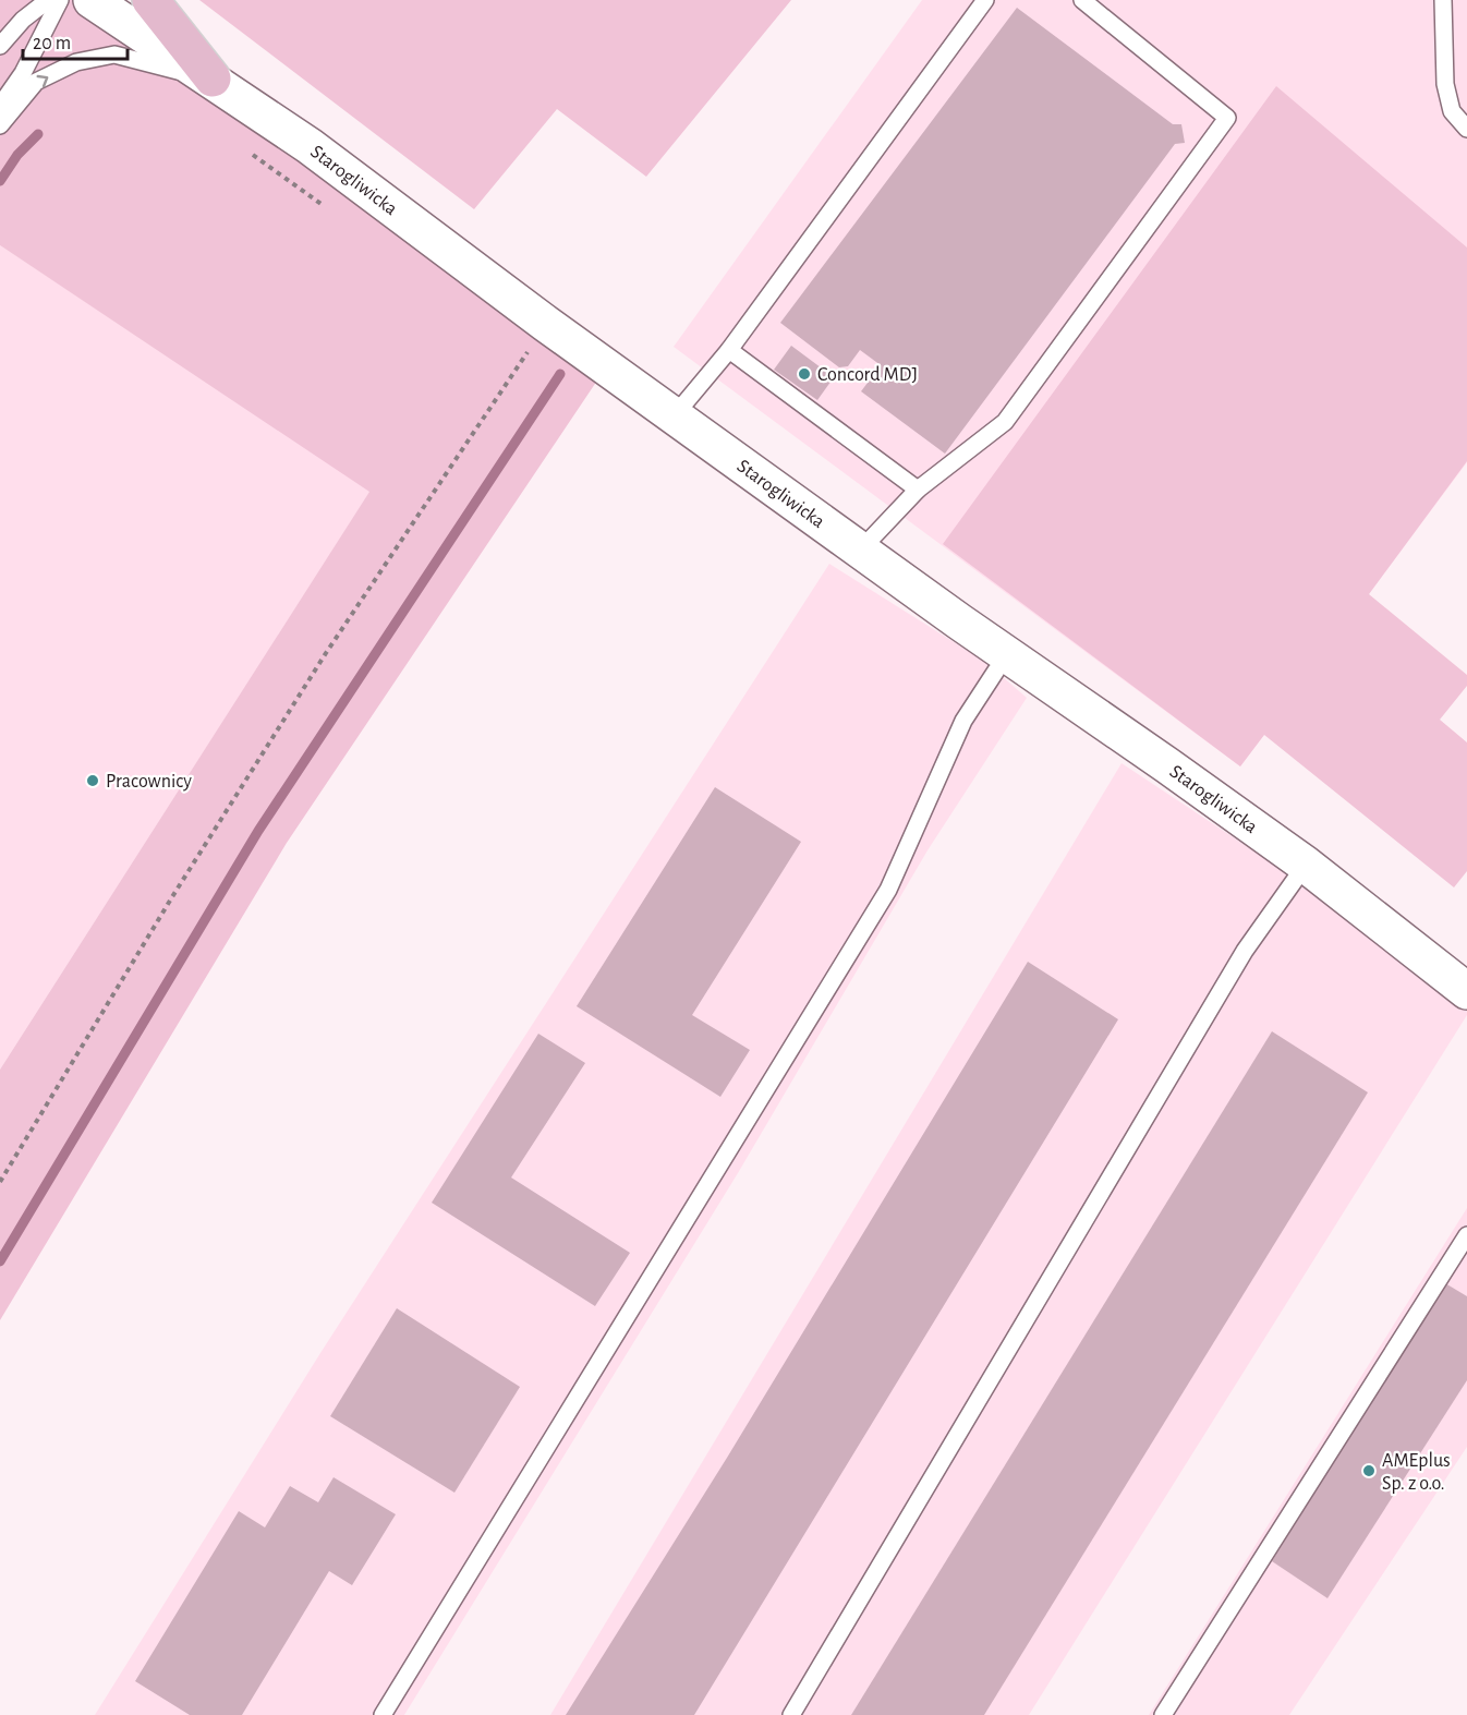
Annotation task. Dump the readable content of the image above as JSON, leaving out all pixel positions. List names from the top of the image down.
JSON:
{
  "streets": {
    "street": ["Starogliwicka"]
  },
  "places": ["Concord MDJ", "Pracownicy", "AMEplus Sp. z o.o."],
  "scale_bar": "20 m"
}
